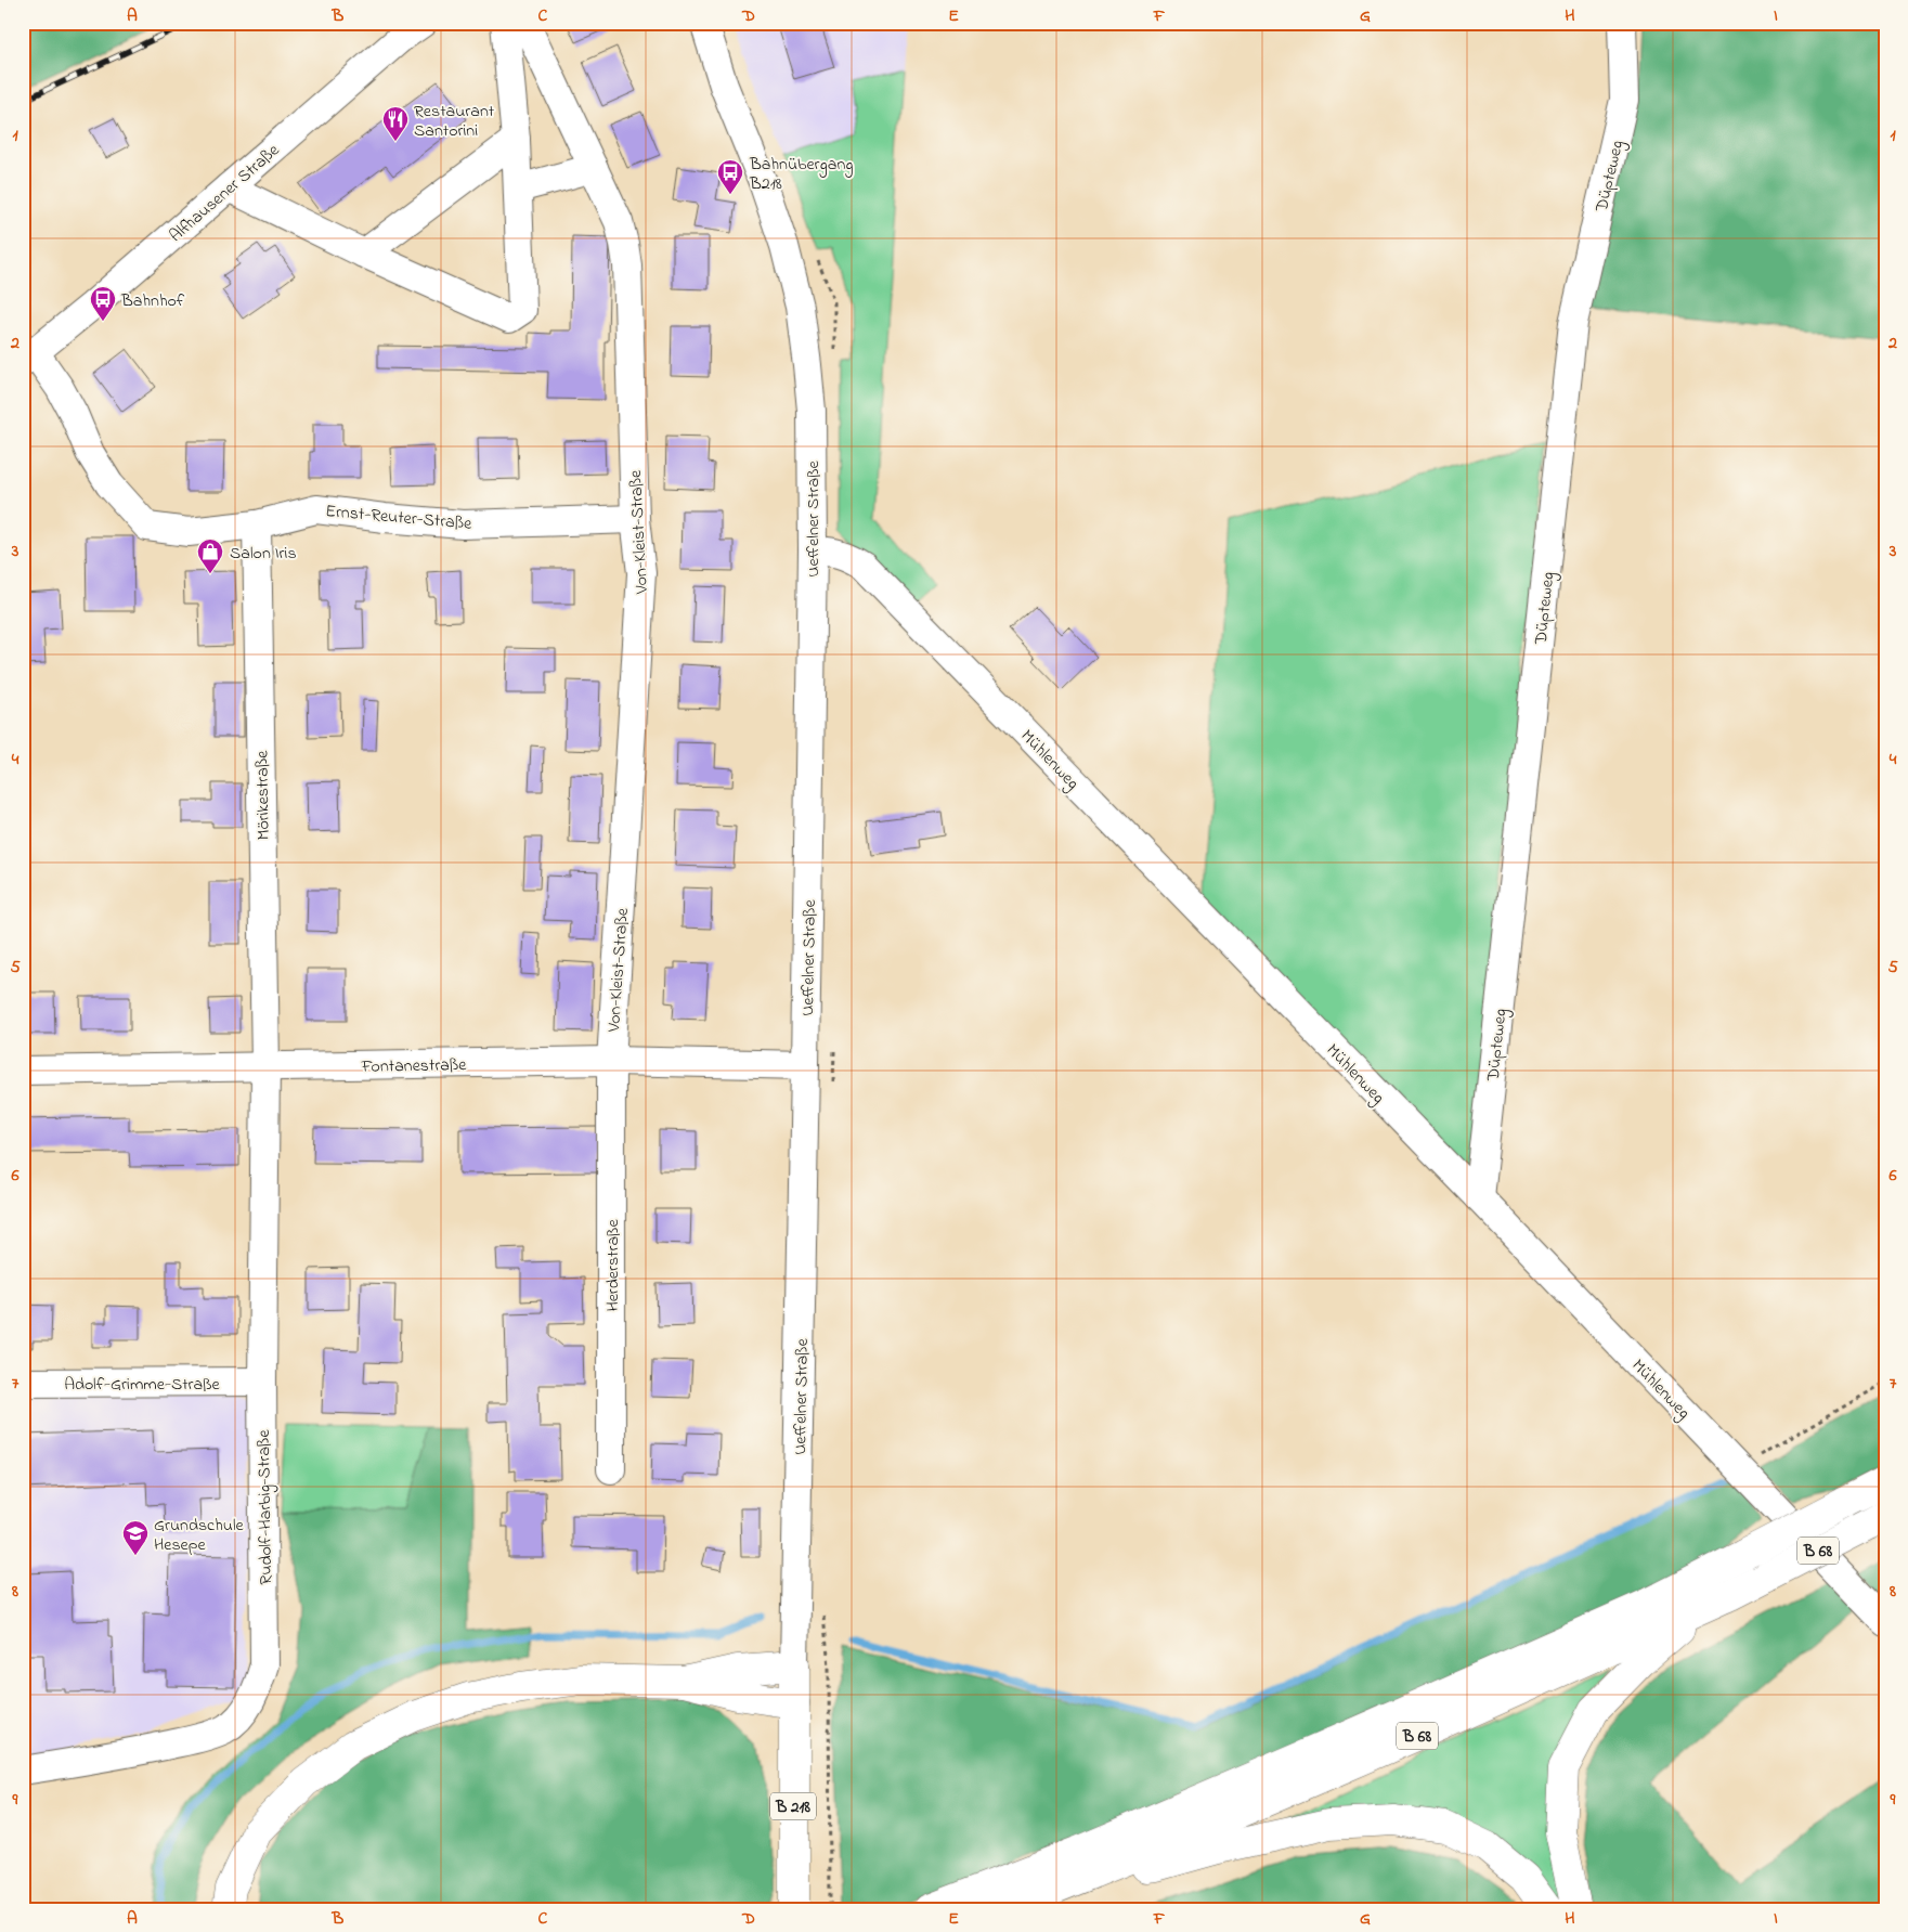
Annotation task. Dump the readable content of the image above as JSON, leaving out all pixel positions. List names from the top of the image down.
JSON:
{
  "streets": {
    "main road": ["Ueffelner Straße", "B 68", "B 218"],
    "street": [
      "Düpteweg",
      "Alfhausener Straße",
      "Ernst-Reuter-Straße",
      "Von-Kleist-Straße",
      "Mühlenweg",
      "Mörikestraße",
      "Fontanestraße",
      "Herderstraße",
      "Adolf-Grimme-Straße",
      "Rudolf-Harbig-Straße"
    ]
  },
  "crossings": [
    ["Düpteweg", "Mühlenweg"],
    ["Alfhausener Straße", "Ernst-Reuter-Straße"],
    ["Ernst-Reuter-Straße", "Von-Kleist-Straße"],
    ["Ernst-Reuter-Straße", "Mörikestraße"],
    ["Ueffelner Straße", "Mühlenweg"],
    ["Ueffelner Straße", "Fontanestraße"],
    ["Von-Kleist-Straße", "Fontanestraße"],
    ["Von-Kleist-Straße", "Herderstraße"],
    ["Mörikestraße", "Fontanestraße"],
    ["Mörikestraße", "Rudolf-Harbig-Straße"],
    ["Fontanestraße", "Herderstraße"],
    ["Fontanestraße", "Rudolf-Harbig-Straße"],
    ["Adolf-Grimme-Straße", "Rudolf-Harbig-Straße"]
  ],
  "places": {
    "restaurant": ["Restaurant Santorini"],
    "bus stop": ["Bahnübergang B218", "Bahnhof"],
    "shop": ["Salon Iris"],
    "school or university": ["Grundschule Hesepe"]
  },
  "grid": {
    "columns": [
      "A",
      "B",
      "C",
      "D",
      "E",
      "F",
      "G",
      "H",
      "I"
    ],
    "rows": [
      "1",
      "2",
      "3",
      "4",
      "5",
      "6",
      "7",
      "8",
      "9"
    ]
  }
}
